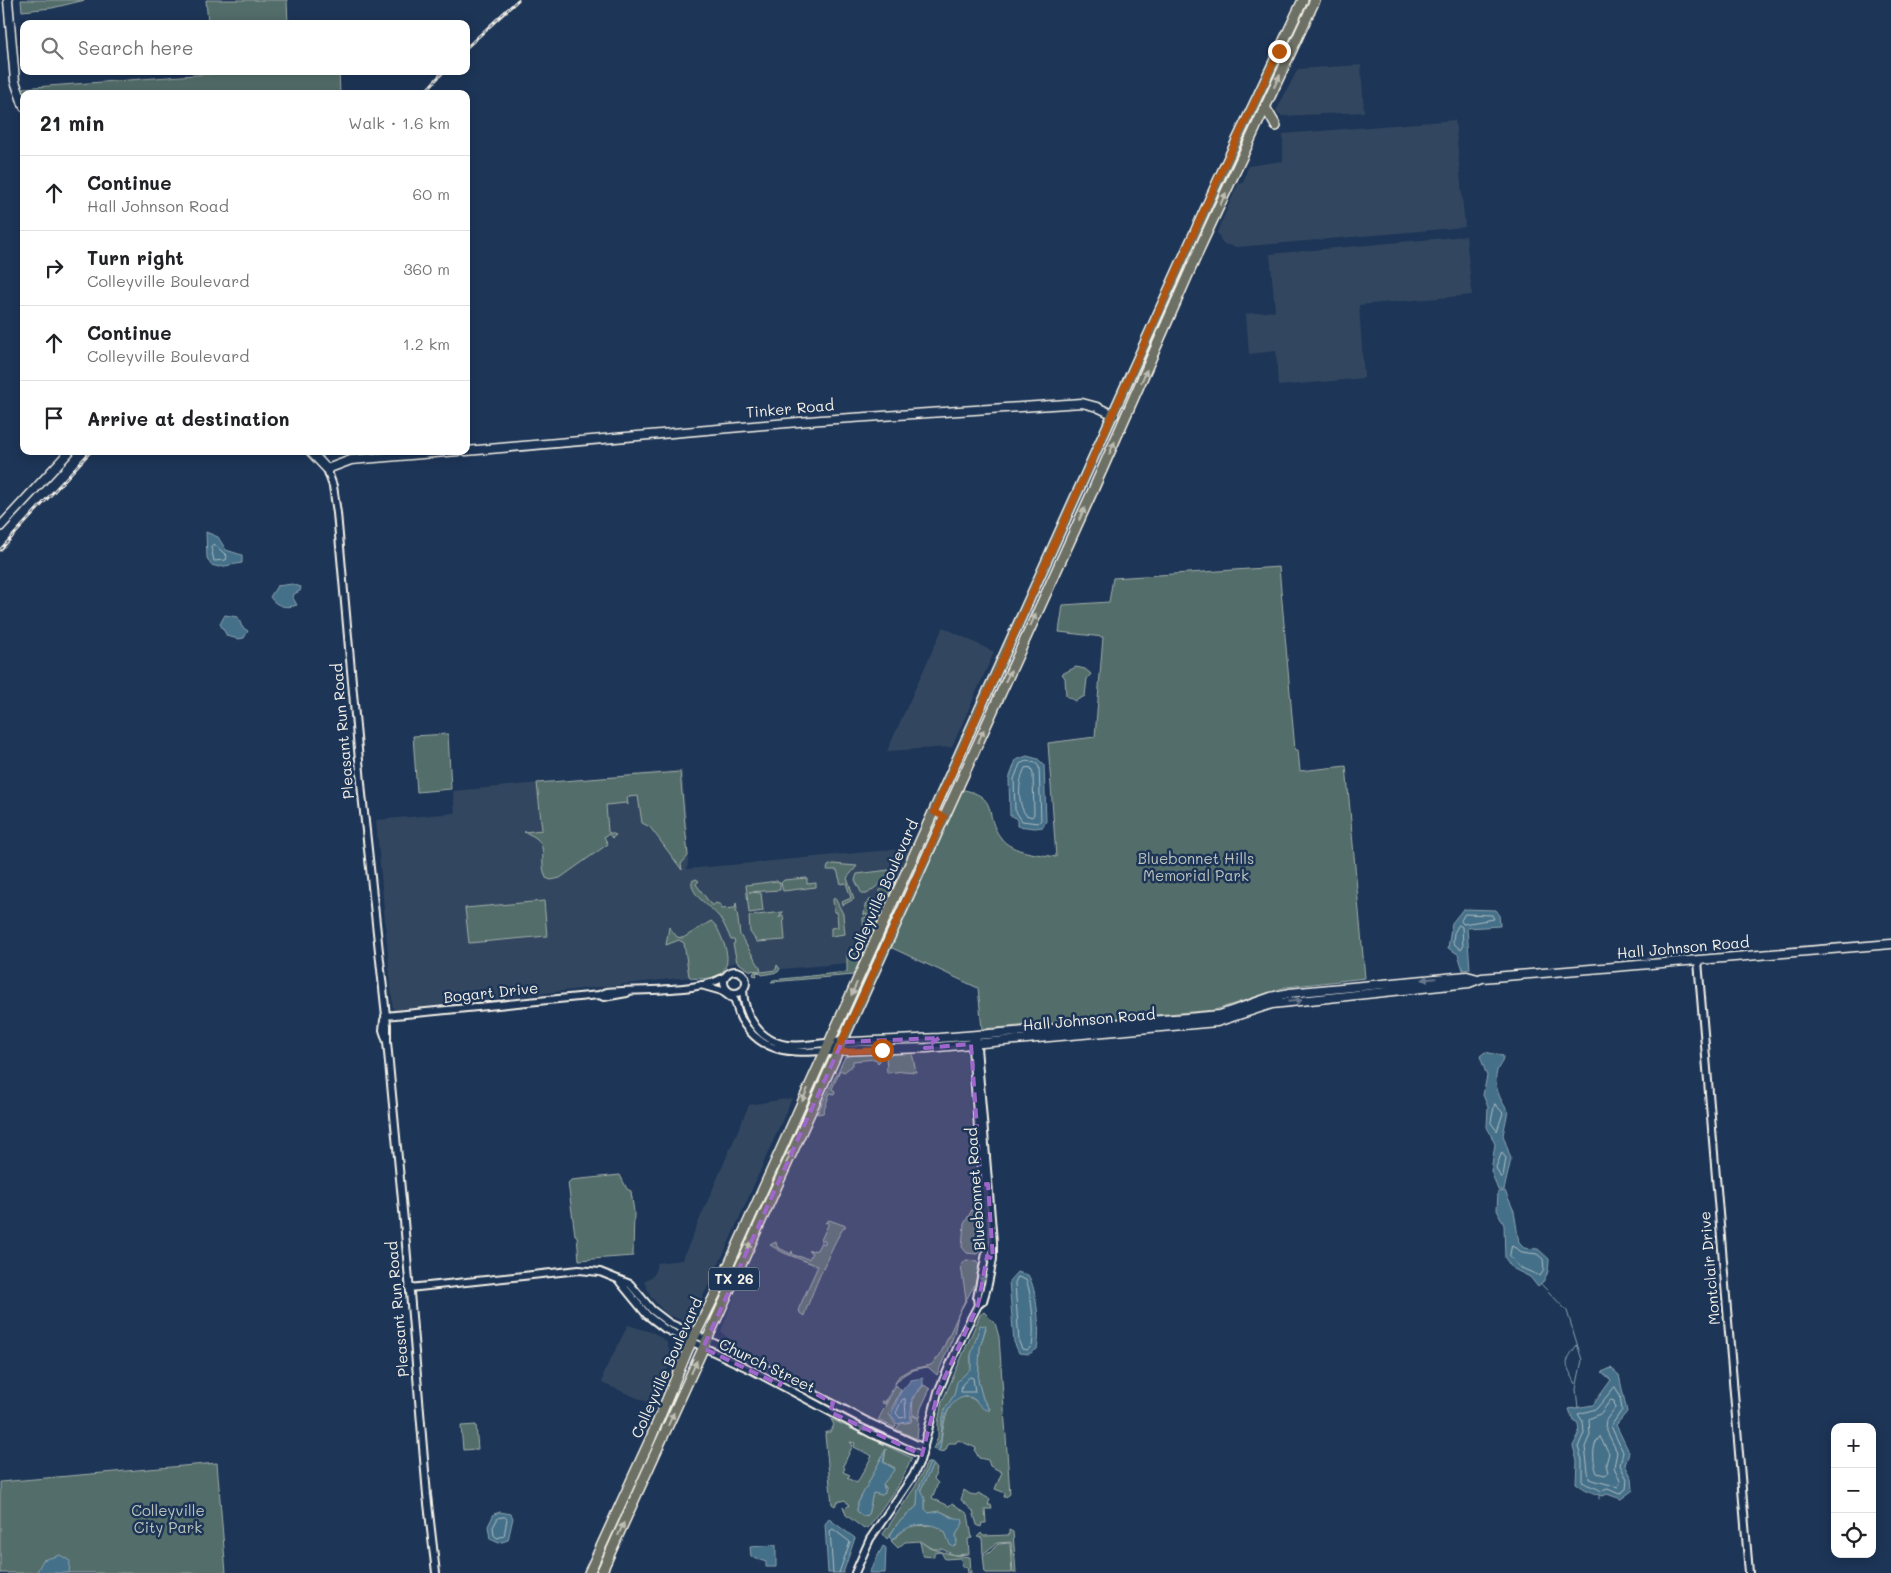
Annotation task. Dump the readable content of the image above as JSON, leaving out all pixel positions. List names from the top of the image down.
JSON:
{
  "streets": {
    "main road": [
      "Tinker Road",
      "Pleasant Run Road",
      "Colleyville Boulevard",
      "Hall Johnson Road",
      "TX 26"
    ],
    "street": [
      "Bogart Drive",
      "Bluebonnet Road",
      "Montclair Drive",
      "Church Street"
    ]
  },
  "crossings": [
    ["Tinker Road", "Colleyville Boulevard"],
    ["Pleasant Run Road", "Bogart Drive"],
    ["Pleasant Run Road", "Church Street"],
    ["Colleyville Boulevard", "Hall Johnson Road"],
    ["Colleyville Boulevard", "Church Street"],
    ["Hall Johnson Road", "Bogart Drive"],
    ["Hall Johnson Road", "Bluebonnet Road"],
    ["Hall Johnson Road", "Montclair Drive"]
  ],
  "parks": ["Bluebonnet Hills Memorial Park", "Colleyville City Park"],
  "page": {
    "search": "Search here",
    "heading": ["21 min", "Walk · 1.6 km"],
    "list": [
      ["Continue", "Hall Johnson Road", "60 m"],
      ["Turn right", "Colleyville Boulevard", "360 m"],
      ["Continue", "Colleyville Boulevard", "1.2 km"],
      "Arrive at destination"
    ],
    "map_buttons": ["+", "−"]
  }
}
